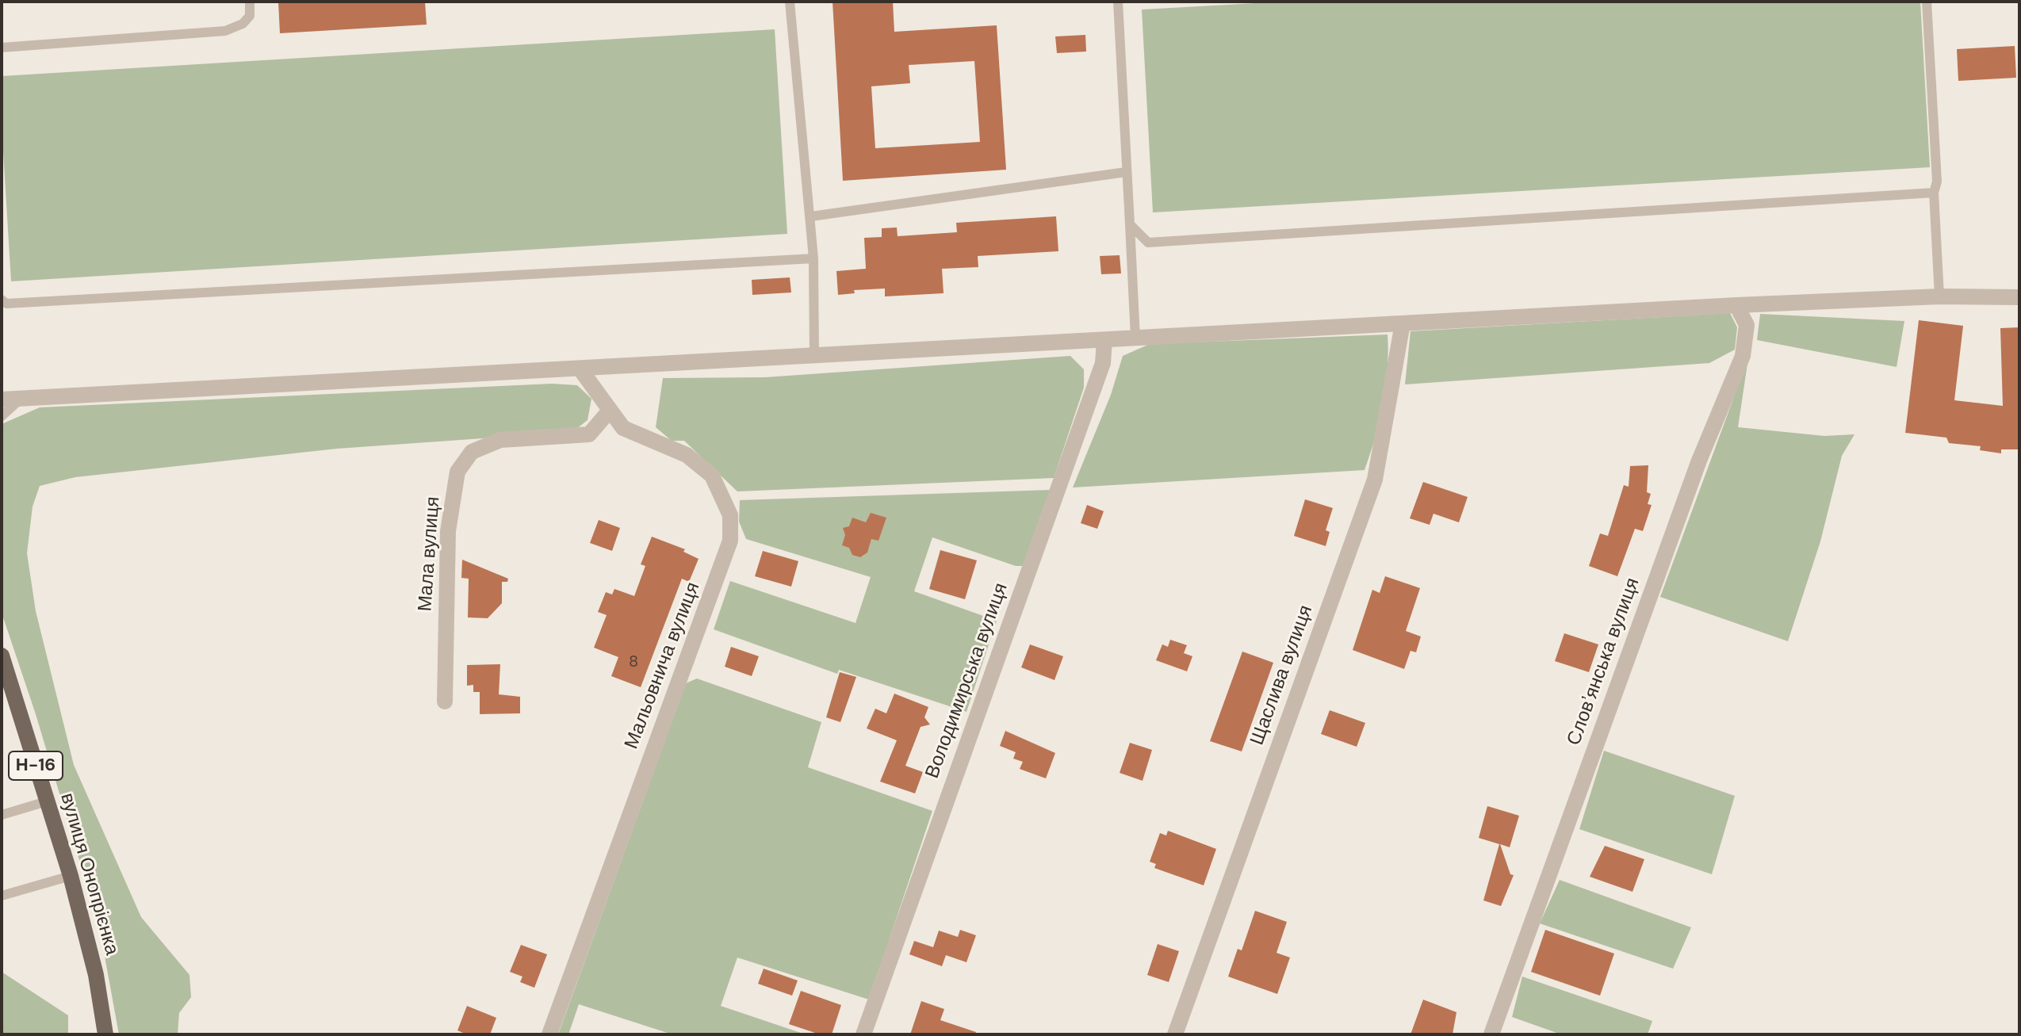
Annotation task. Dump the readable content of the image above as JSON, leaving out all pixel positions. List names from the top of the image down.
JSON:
{
  "streets": {
    "main road": ["Н-16", "вулиця Онопрієнка"],
    "street": [
      "Мала вулиця",
      "Словʼянська вулиця",
      "Мальовнича вулиця",
      "Щаслива вулиця",
      "Володимирська вулиця"
    ]
  },
  "crossings": [
    ["Мала вулиця", "Мальовнича вулиця"]
  ],
  "house_numbers": ["8"]
}
